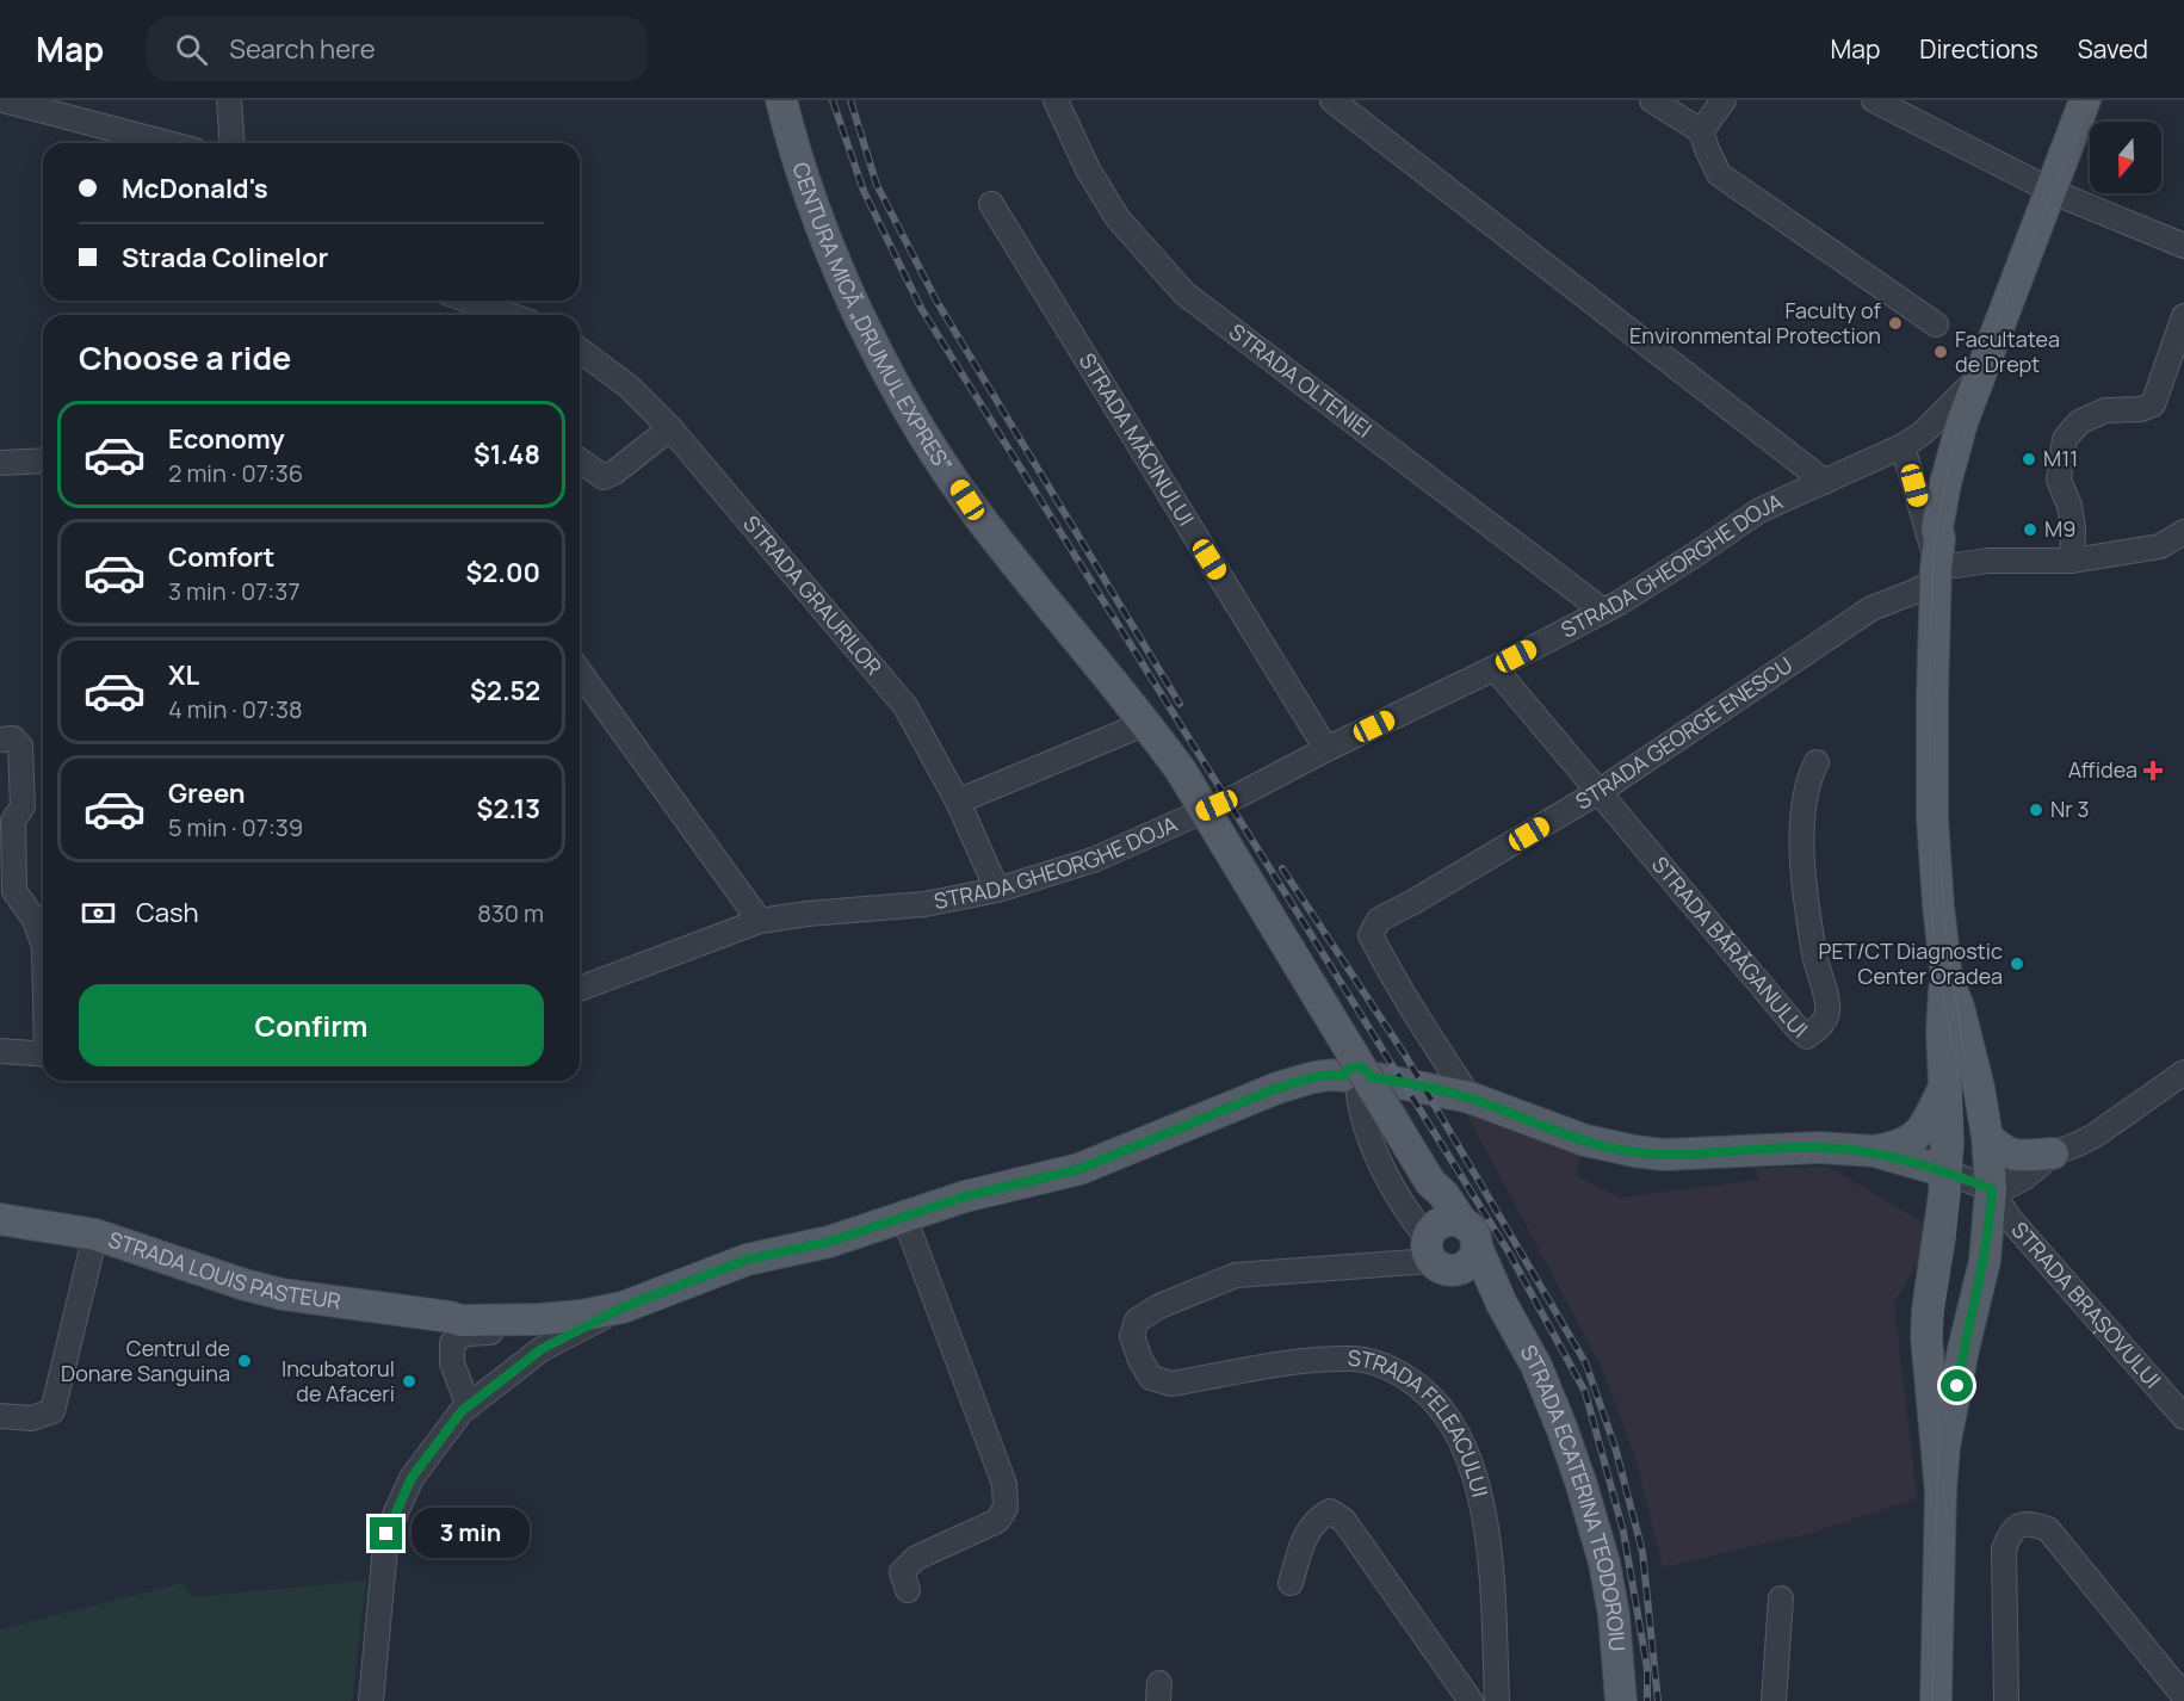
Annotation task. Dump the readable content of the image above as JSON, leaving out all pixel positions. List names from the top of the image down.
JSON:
{
  "streets": {
    "main road": ["CENTURA MICĂ „DRUMUL EXPRES”", "STRADA LOUIS PASTEUR", "STRADA ECATERINA TEODOROIU"],
    "street": [
      "STRADA OLTENIEI",
      "STRADA MĂCINULUI",
      "STRADA GHEORGHE DOJA",
      "STRADA GRAURILOR",
      "STRADA GEORGE ENESCU",
      "STRADA BĂRĂGANULUI",
      "STRADA BRAȘOVULUI",
      "STRADA FELEACULUI"
    ]
  },
  "crossings": [
    ["CENTURA MICĂ „DRUMUL EXPRES”", "STRADA FELEACULUI"],
    ["CENTURA MICĂ „DRUMUL EXPRES”", "STRADA ECATERINA TEODOROIU"],
    ["STRADA OLTENIEI", "STRADA GHEORGHE DOJA"],
    ["STRADA MĂCINULUI", "STRADA GHEORGHE DOJA"],
    ["STRADA GHEORGHE DOJA", "STRADA GRAURILOR"],
    ["STRADA GHEORGHE DOJA", "STRADA BĂRĂGANULUI"],
    ["STRADA GEORGE ENESCU", "STRADA BĂRĂGANULUI"],
    ["STRADA GEORGE ENESCU", "STRADA LOUIS PASTEUR"],
    ["STRADA LOUIS PASTEUR", "STRADA BRAȘOVULUI"],
    ["STRADA LOUIS PASTEUR", "STRADA ECATERINA TEODOROIU"],
    ["STRADA FELEACULUI", "STRADA ECATERINA TEODOROIU"]
  ],
  "places": {
    "other": [
      "Faculty of Environmental Protection",
      "Facultatea de Drept",
      "M11",
      "M9",
      "Nr 3",
      "PET/CT Diagnostic Center Oradea",
      "Centrul de Donare Sanguina",
      "Incubatorul de Afaceri"
    ],
    "health": ["Affidea"]
  },
  "north": "bottom",
  "page": {
    "header": "Map",
    "search": "Search here",
    "nav": ["Map", "Directions", "Saved"],
    "banner": ["McDonald's", "Strada Colinelor"],
    "heading": "Choose a ride",
    "list": [
      {
        "name": "Economy",
        "note": "2 min · 07:36",
        "value": "$1.48"
      },
      {
        "name": "Comfort",
        "note": "3 min · 07:37",
        "value": "$2.00"
      },
      {
        "name": "XL",
        "note": "4 min · 07:38",
        "value": "$2.52"
      },
      {
        "name": "Green",
        "note": "5 min · 07:39",
        "value": "$2.13"
      }
    ],
    "pay": ["Cash", "830 m"],
    "buttons": "Confirm",
    "bubble": "3 min"
  }
}
